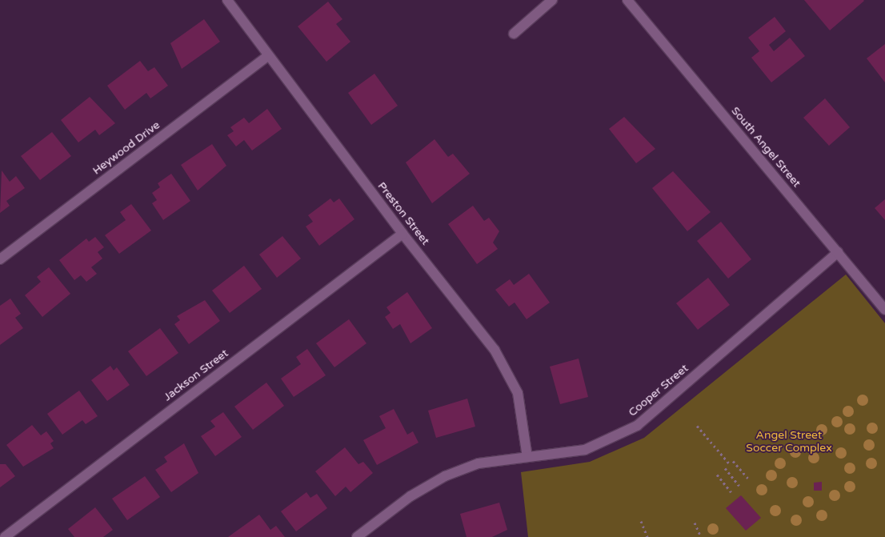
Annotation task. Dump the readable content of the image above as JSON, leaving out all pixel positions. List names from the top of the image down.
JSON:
{
  "streets": {
    "street": [
      "South Angel Street",
      "Heywood Drive",
      "Preston Street",
      "Jackson Street",
      "Cooper Street"
    ]
  },
  "crossings": [
    ["South Angel Street", "Cooper Street"],
    ["Heywood Drive", "Preston Street"],
    ["Preston Street", "Jackson Street"],
    ["Preston Street", "Cooper Street"]
  ],
  "parks": ["Angel Street Soccer Complex"]
}
